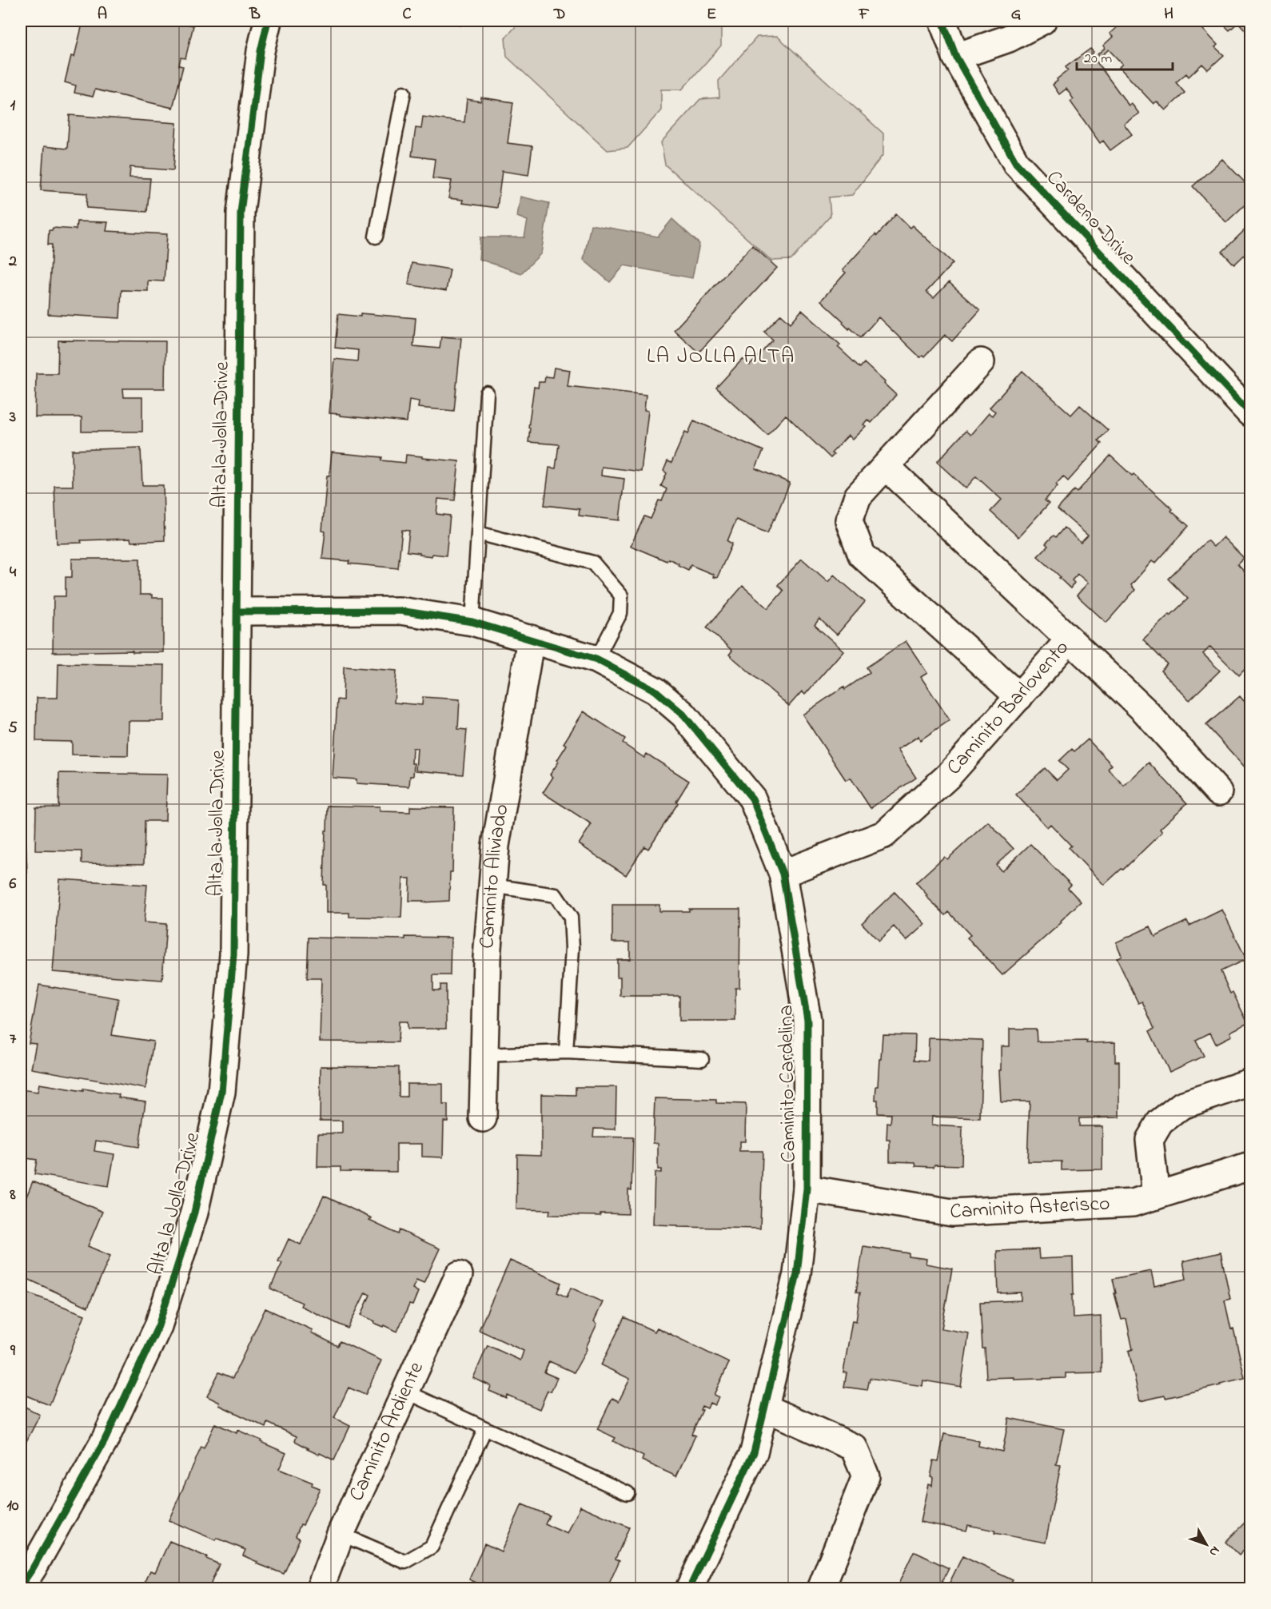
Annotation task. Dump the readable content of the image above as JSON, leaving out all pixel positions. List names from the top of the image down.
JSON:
{
  "streets": {
    "street": [
      "Cardeno Drive",
      "Alta la Jolla Drive",
      "Caminito Barlovento",
      "Caminito Aliviado",
      "Caminito Cardelina",
      "Caminito Asterisco",
      "Caminito Ardiente"
    ]
  },
  "crossings": [
    ["Alta la Jolla Drive", "Caminito Cardelina"],
    ["Caminito Barlovento", "Caminito Cardelina"],
    ["Caminito Aliviado", "Caminito Cardelina"],
    ["Caminito Cardelina", "Caminito Asterisco"]
  ],
  "districts": ["LA JOLLA ALTA"],
  "scale_bar": "20 m",
  "north": "bottom right",
  "grid": {
    "columns": [
      "A",
      "B",
      "C",
      "D",
      "E",
      "F",
      "G",
      "H"
    ],
    "rows": [
      "1",
      "2",
      "3",
      "4",
      "5",
      "6",
      "7",
      "8",
      "9",
      "10"
    ]
  }
}
